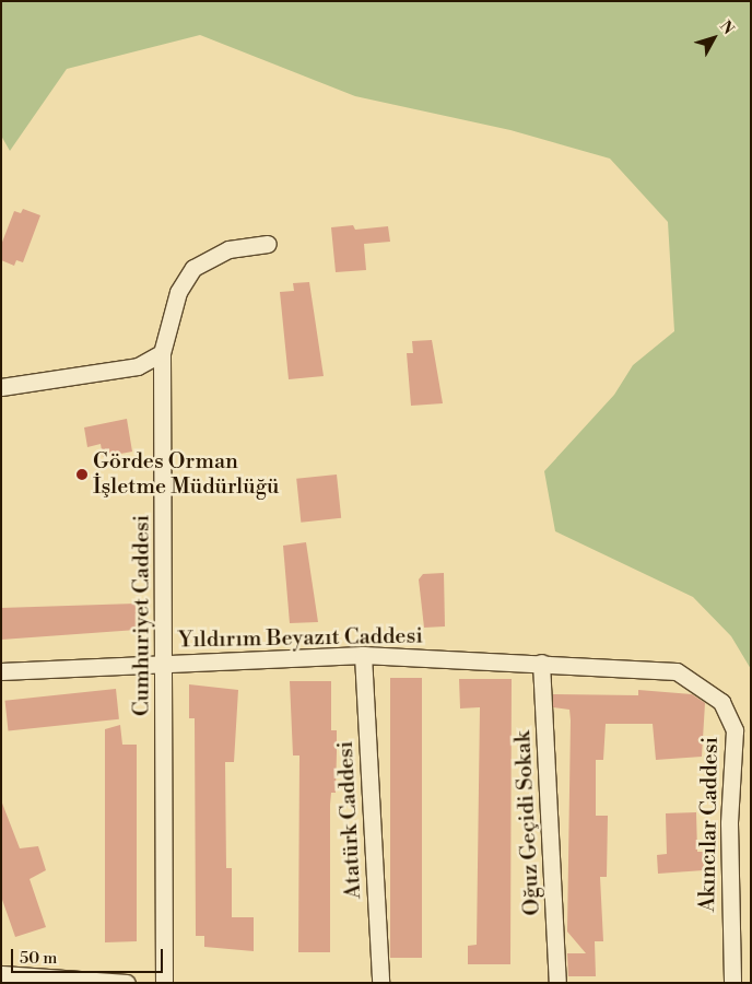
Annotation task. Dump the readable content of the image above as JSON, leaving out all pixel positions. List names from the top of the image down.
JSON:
{
  "streets": {
    "street": [
      "Cumhuriyet Caddesi",
      "Yıldırım Beyazıt Caddesi",
      "Atatürk Caddesi",
      "Oğuz Geçidi Sokak",
      "Akıncılar Caddesi"
    ]
  },
  "crossings": [
    ["Cumhuriyet Caddesi", "Yıldırım Beyazıt Caddesi"],
    ["Yıldırım Beyazıt Caddesi", "Atatürk Caddesi"],
    ["Yıldırım Beyazıt Caddesi", "Oğuz Geçidi Sokak"],
    ["Yıldırım Beyazıt Caddesi", "Akıncılar Caddesi"]
  ],
  "places": ["Gördes Orman İşletme Müdürlüğü"],
  "scale_bar": "50 m",
  "north": "top right"
}
